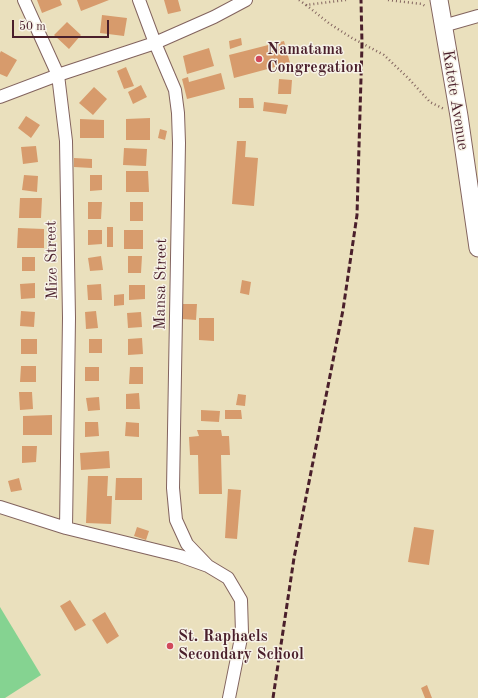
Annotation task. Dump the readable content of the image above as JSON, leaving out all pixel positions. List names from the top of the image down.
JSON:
{
  "streets": {
    "street": ["Katete Avenue", "Mize Street", "Mansa Street"]
  },
  "places": ["Namatama Congregation", "St. Raphaels Secondary School"],
  "scale_bar": "50 m"
}
